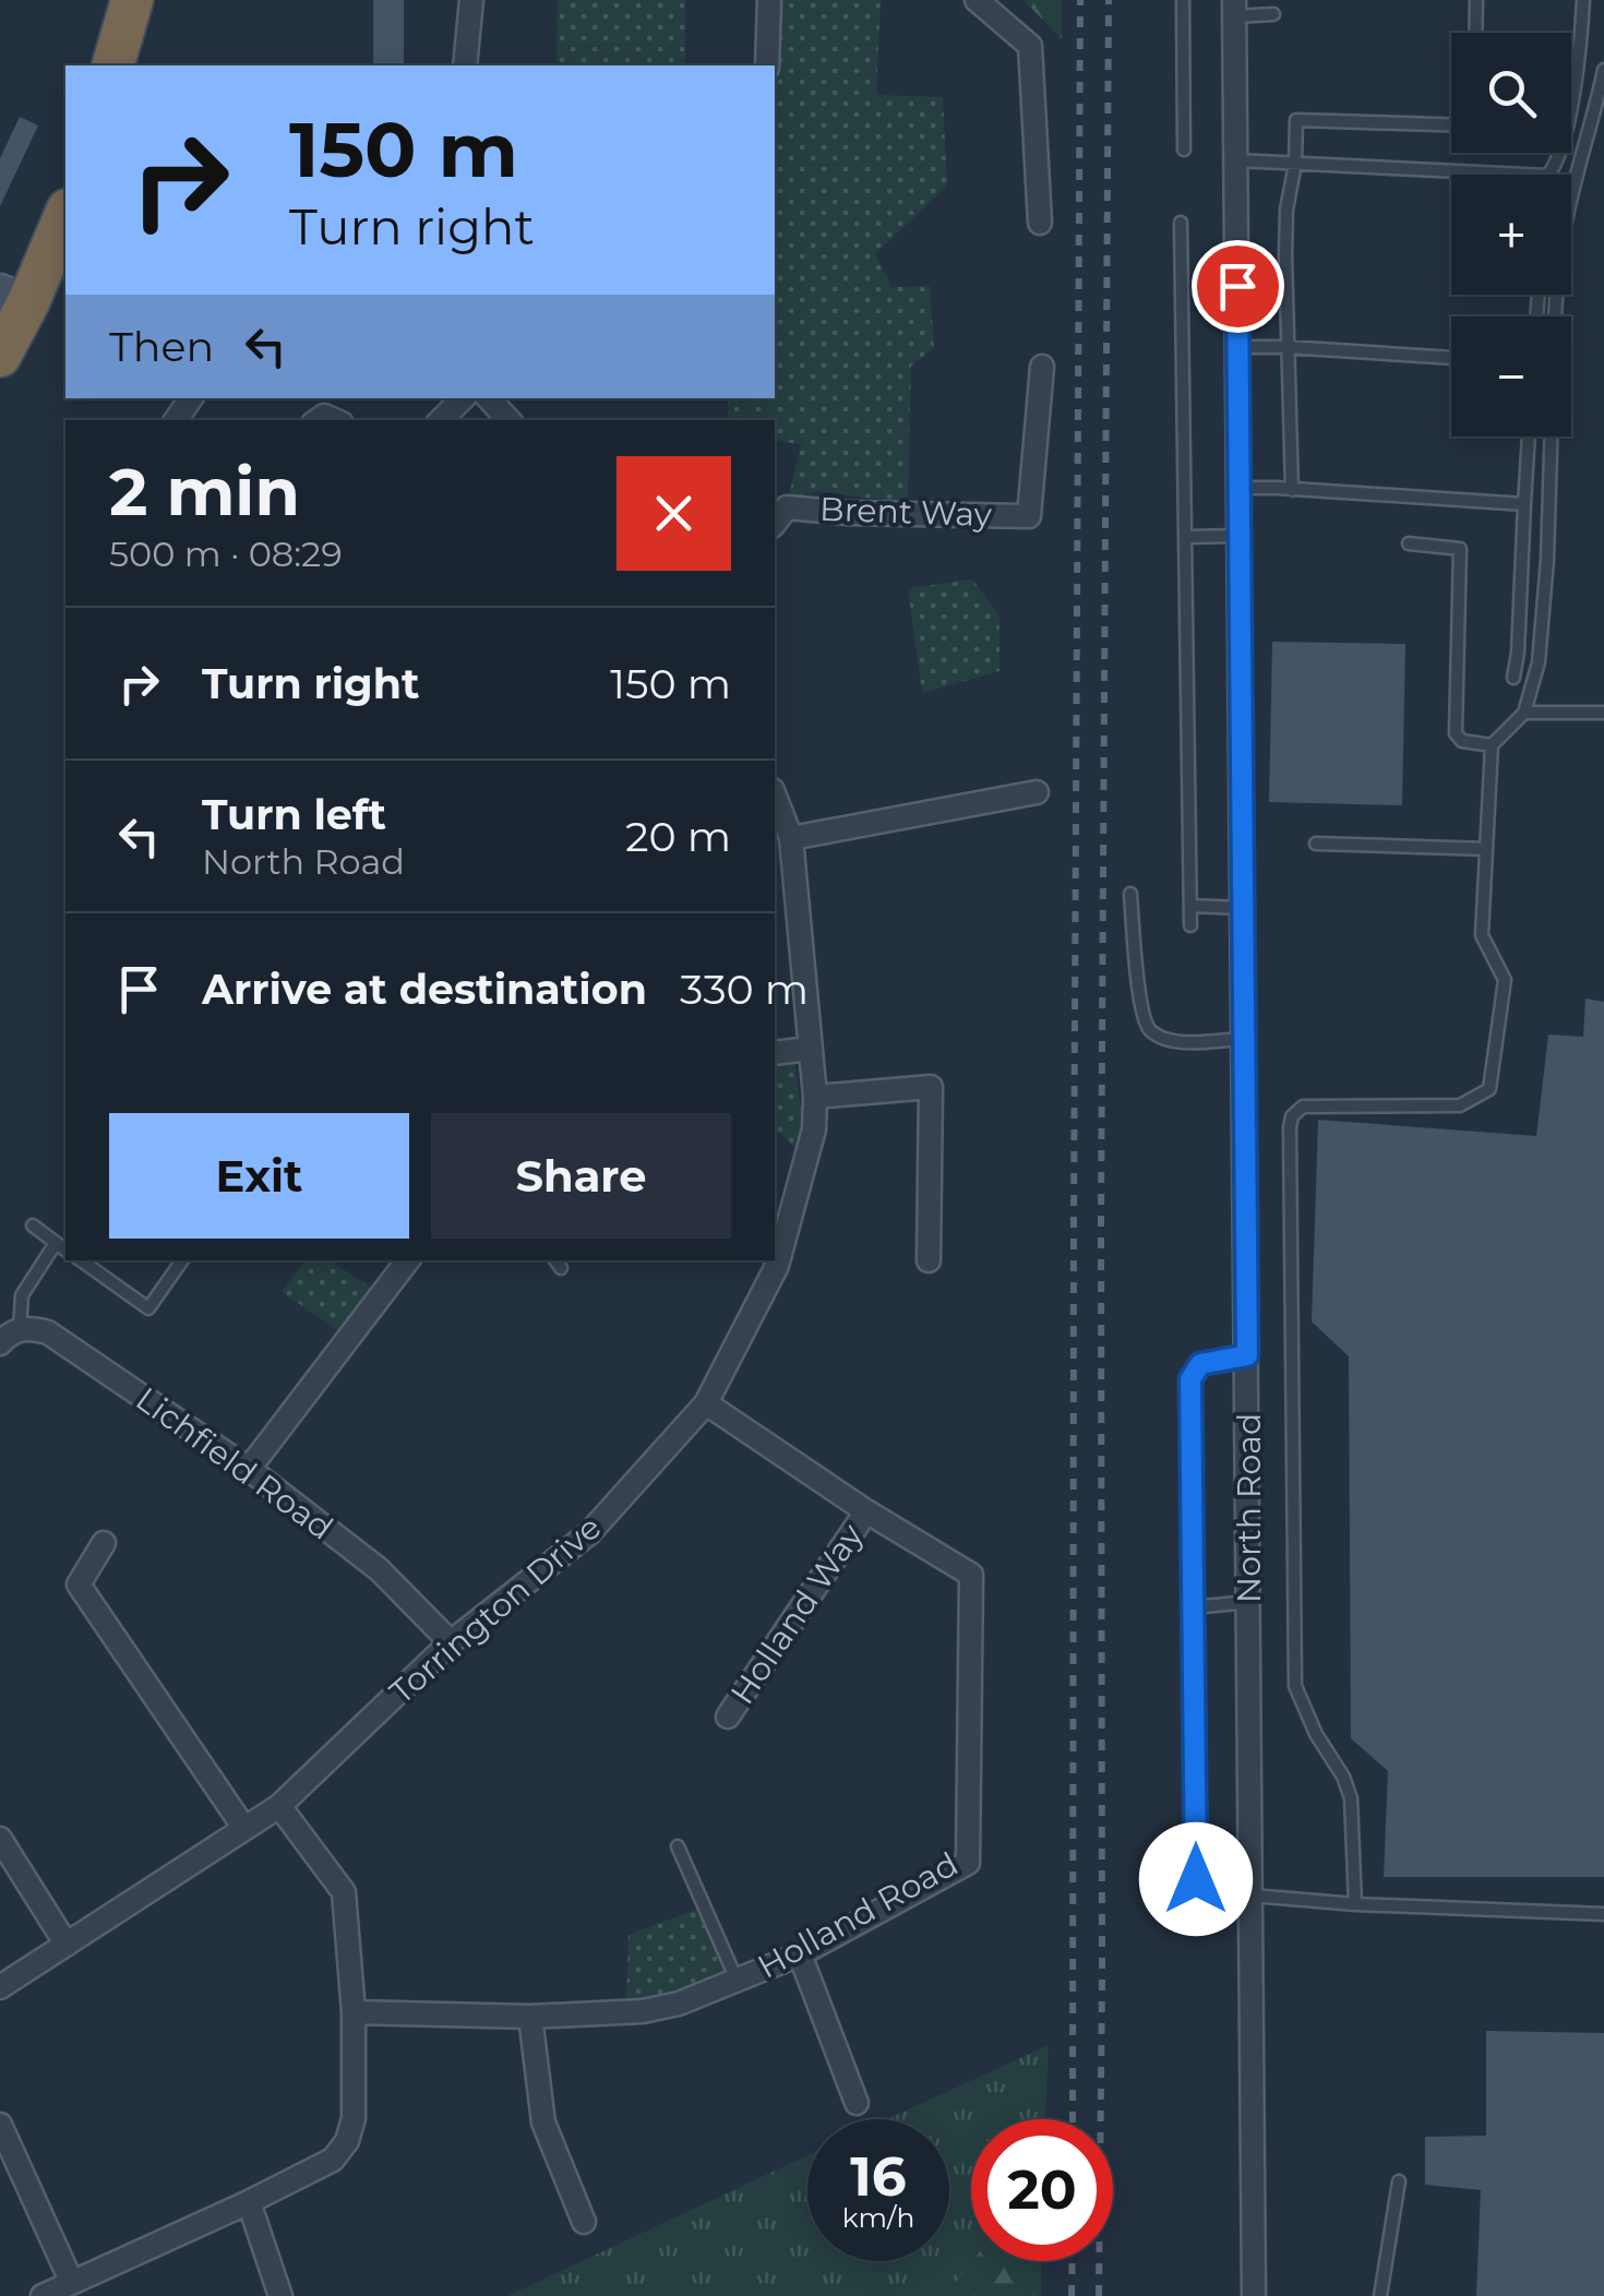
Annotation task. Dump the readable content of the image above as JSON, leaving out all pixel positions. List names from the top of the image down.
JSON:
{
  "streets": {
    "street": [
      "Brent Way",
      "Lichfield Road",
      "North Road",
      "Torrington Drive",
      "Holland Way",
      "Holland Road"
    ]
  },
  "crossings": [
    ["Lichfield Road", "Torrington Drive"],
    ["Torrington Drive", "Holland Road"],
    ["Holland Way", "Holland Road"]
  ],
  "page": {
    "map_buttons": ["+", "−"],
    "turn": ["150 m", "Turn right"],
    "then": "Then",
    "heading": ["2 min", "500 m · 08:29"],
    "list": [
      {
        "name": "Turn right",
        "value": "150 m"
      },
      {
        "name": "Turn left",
        "note": "North Road",
        "value": "20 m"
      },
      {
        "name": "Arrive at destination",
        "value": "330 m"
      }
    ],
    "buttons": ["Exit", "Share"],
    "speed": "16 km/h",
    "limit": "20"
  }
}
